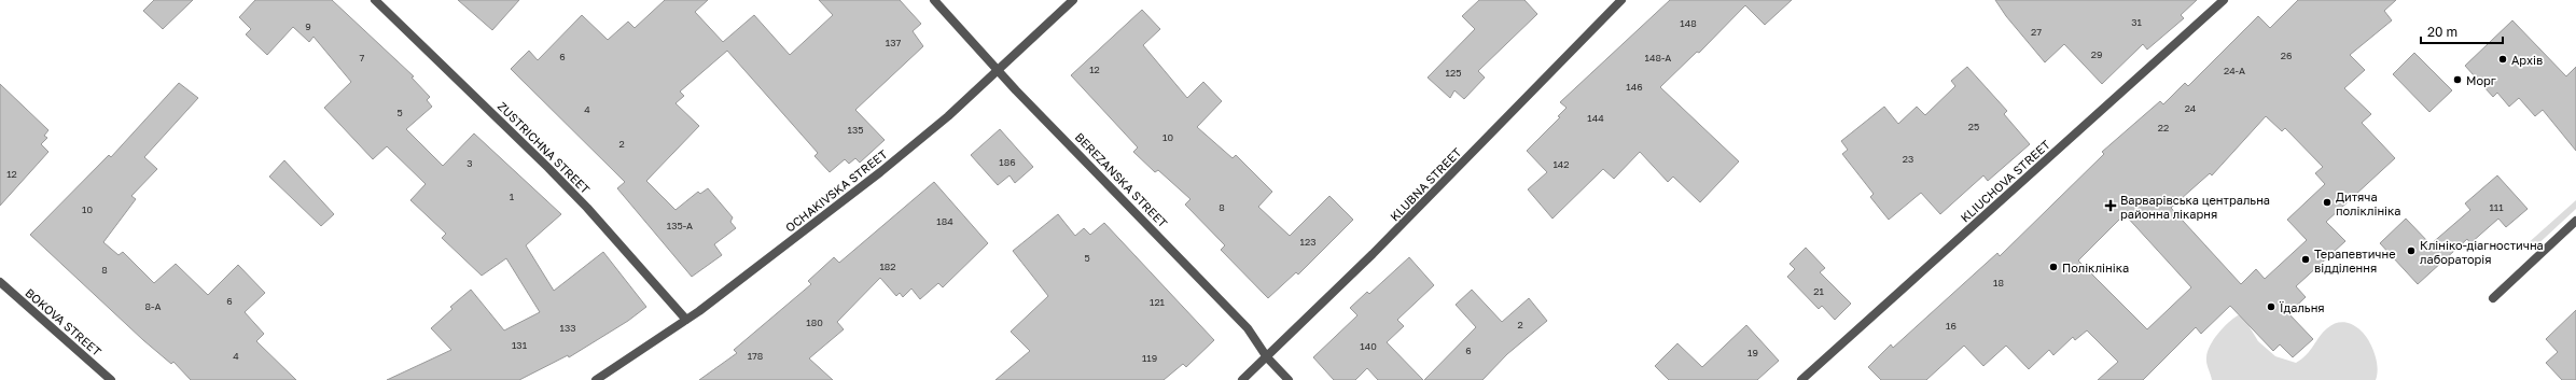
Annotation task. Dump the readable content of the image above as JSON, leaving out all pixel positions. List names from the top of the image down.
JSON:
{
  "streets": {
    "street": [
      "ZUSTRICHNA STREET",
      "BEREZANSKA STREET",
      "KLIUCHOVA STREET",
      "KLUBNA STREET",
      "OCHAKIVSKA STREET",
      "BOKOVA STREET"
    ]
  },
  "crossings": [
    ["ZUSTRICHNA STREET", "OCHAKIVSKA STREET"],
    ["BEREZANSKA STREET", "KLUBNA STREET"],
    ["BEREZANSKA STREET", "OCHAKIVSKA STREET"]
  ],
  "places": {
    "other": [
      "Архів",
      "Морг",
      "Дитяча поліклініка",
      "Клініко-діагностична лабораторія",
      "Терапевтичне відділення",
      "Поліклініка",
      "Їдальня"
    ],
    "health": ["Варварівська центральна районна лікарня"]
  },
  "house_numbers": [
    "31",
    "148",
    "9",
    "27",
    "137",
    "29",
    "26",
    "6",
    "7",
    "148-А",
    "12",
    "24-А",
    "125",
    "146",
    "24",
    "4",
    "5",
    "144",
    "25",
    "22",
    "135",
    "10",
    "2",
    "23",
    "186",
    "3",
    "142",
    "12",
    "1",
    "8",
    "111",
    "10",
    "184",
    "135-А",
    "123",
    "5",
    "182",
    "8",
    "18",
    "21",
    "6",
    "121",
    "8-А",
    "180",
    "2",
    "16",
    "133",
    "131",
    "140",
    "6",
    "19",
    "4",
    "178",
    "119"
  ],
  "scale_bar": "20 m"
}
